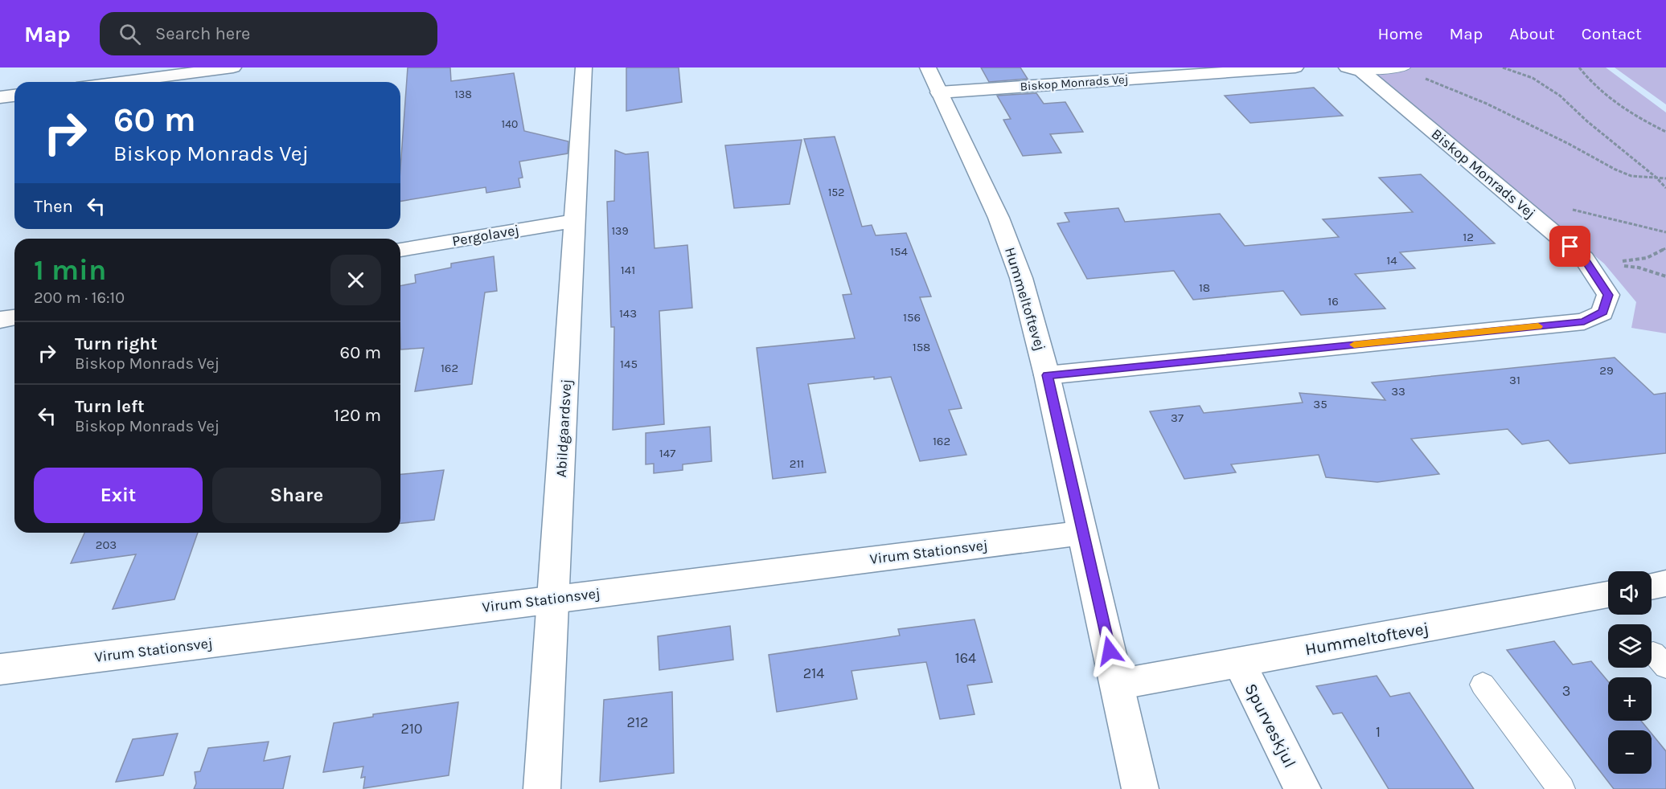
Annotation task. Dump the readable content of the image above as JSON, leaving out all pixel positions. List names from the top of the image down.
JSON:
{
  "streets": {
    "street": [
      "Biskop Monrads Vej",
      "Pergolavej",
      "Hummeltoftevej",
      "Abildgaardsvej",
      "Virum Stationsvej",
      "Spurveskjul"
    ]
  },
  "crossings": [
    ["Biskop Monrads Vej", "Hummeltoftevej"],
    ["Pergolavej", "Abildgaardsvej"],
    ["Hummeltoftevej", "Virum Stationsvej"],
    ["Hummeltoftevej", "Spurveskjul"],
    ["Abildgaardsvej", "Virum Stationsvej"]
  ],
  "house_numbers": [
    "138",
    "140",
    "152",
    "139",
    "12",
    "154",
    "14",
    "141",
    "18",
    "16",
    "143",
    "156",
    "158",
    "145",
    "162",
    "29",
    "31",
    "33",
    "35",
    "37",
    "162",
    "147",
    "211",
    "203",
    "164",
    "214",
    "3",
    "212",
    "210",
    "1"
  ],
  "page": {
    "header": "Map",
    "search": "Search here",
    "nav": [
      "Home",
      "Map",
      "About",
      "Contact"
    ],
    "turn": ["60 m", "Biskop Monrads Vej"],
    "then": "Then",
    "heading": ["1 min", "200 m · 16:10"],
    "list": [
      {
        "name": "Turn right",
        "note": "Biskop Monrads Vej",
        "value": "60 m"
      },
      {
        "name": "Turn left",
        "note": "Biskop Monrads Vej",
        "value": "120 m"
      }
    ],
    "buttons": ["Exit", "Share"],
    "map_buttons": ["+", "−"]
  }
}
